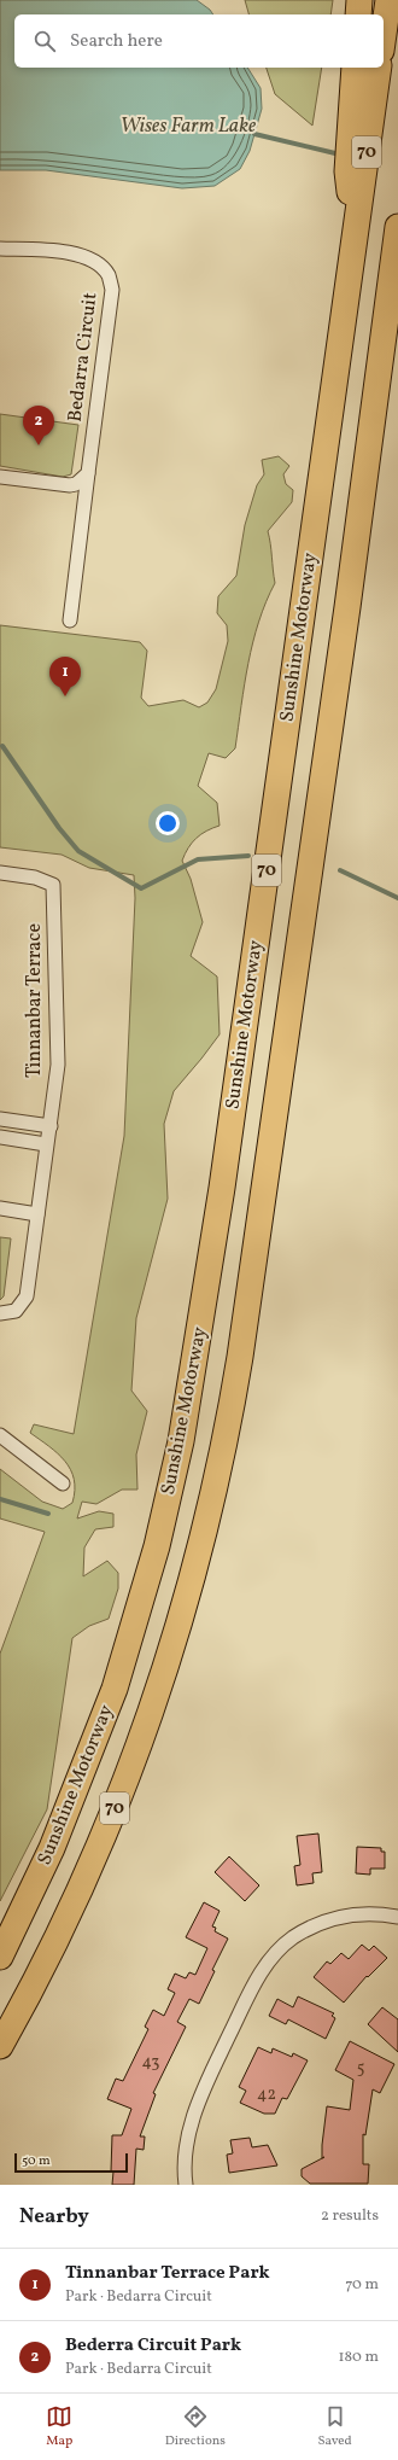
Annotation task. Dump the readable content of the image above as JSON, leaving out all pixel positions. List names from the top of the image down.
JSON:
{
  "streets": {
    "highway": ["70", "Sunshine Motorway"],
    "street": ["Bedarra Circuit", "Tinnanbar Terrace"]
  },
  "water": ["Wises Farm Lake"],
  "house_numbers": ["43", "5", "42"],
  "scale_bar": "50 m",
  "page": {
    "search": "Search here",
    "pins": ["2", "1"],
    "scale": "50 m",
    "heading": ["Nearby", "2 results"],
    "list": [
      {
        "mark": "1",
        "name": "Tinnanbar Terrace Park",
        "note": "Park · Bedarra Circuit",
        "value": "70 m"
      },
      {
        "mark": "2",
        "name": "Bederra Circuit Park",
        "note": "Park · Bedarra Circuit",
        "value": "180 m"
      }
    ],
    "nav": ["Map", "Directions", "Saved"]
  }
}
